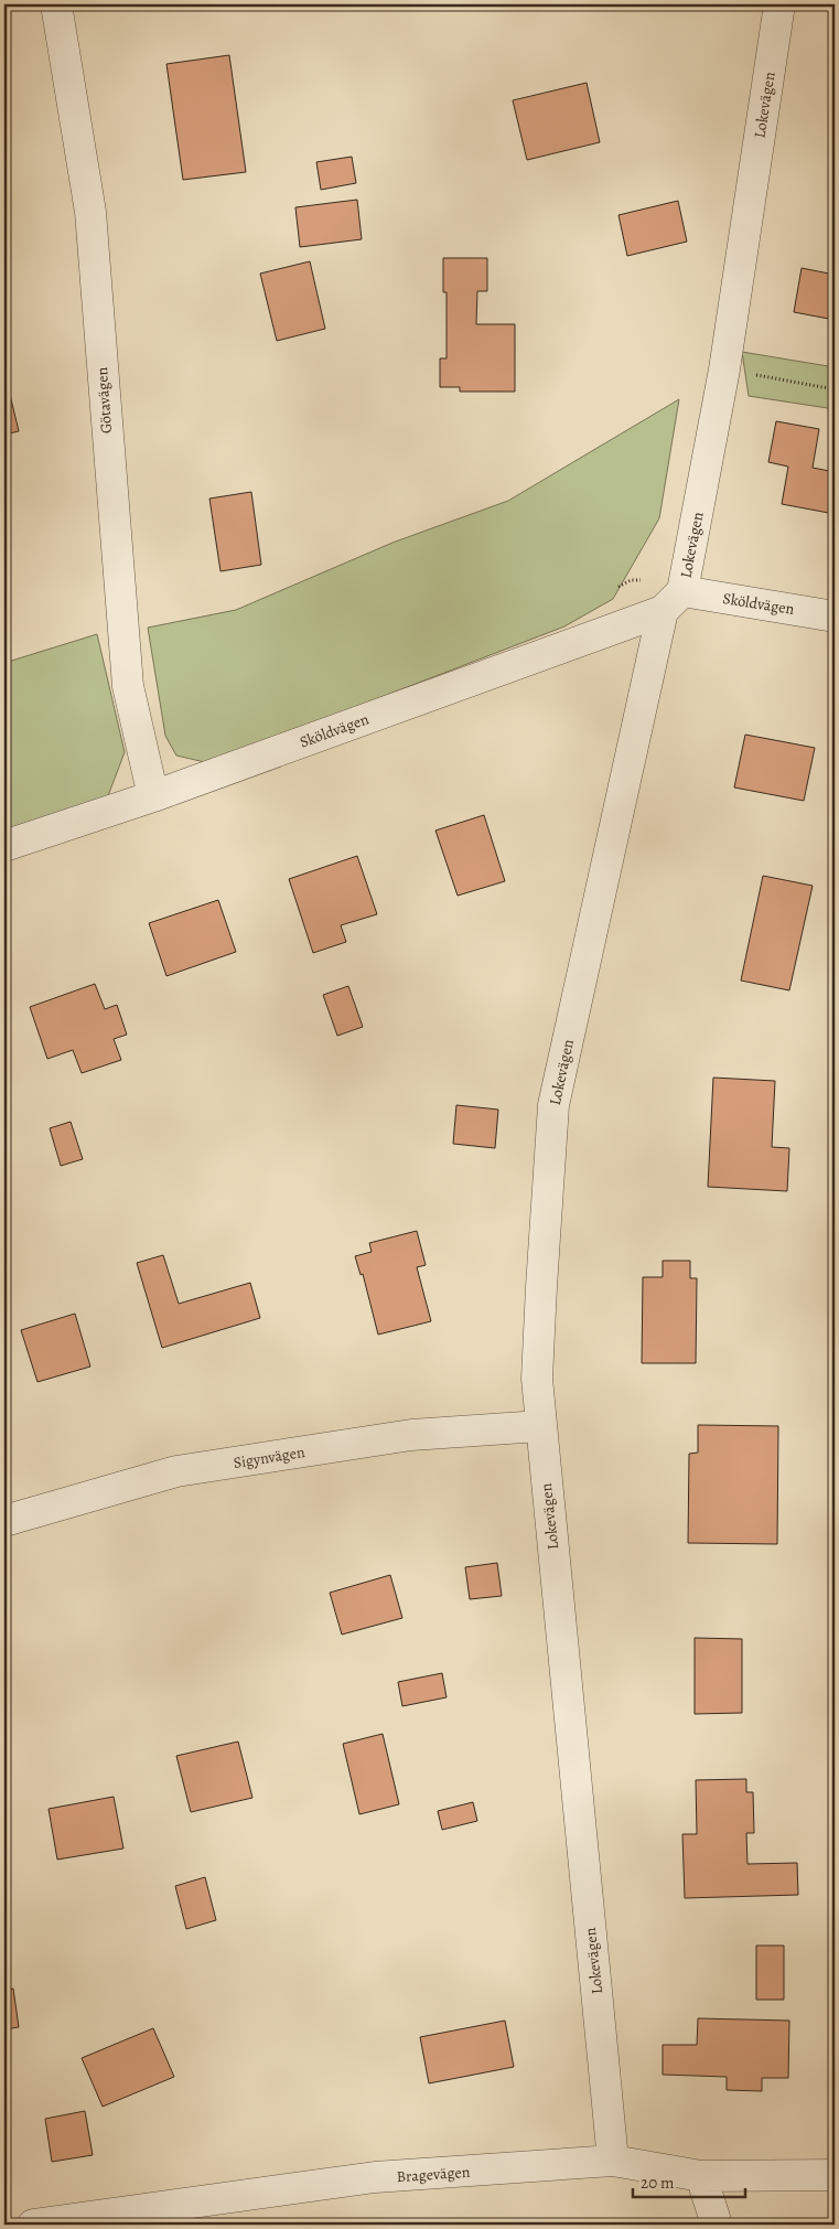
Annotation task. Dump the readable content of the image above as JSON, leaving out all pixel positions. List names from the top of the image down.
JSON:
{
  "streets": {
    "street": [
      "Lokevägen",
      "Götavägen",
      "Sköldvägen",
      "Sigynvägen",
      "Bragevägen"
    ]
  },
  "crossings": [
    ["Lokevägen", "Sköldvägen"],
    ["Lokevägen", "Sigynvägen"],
    ["Lokevägen", "Bragevägen"],
    ["Götavägen", "Sköldvägen"]
  ],
  "scale_bar": "20 m"
}
